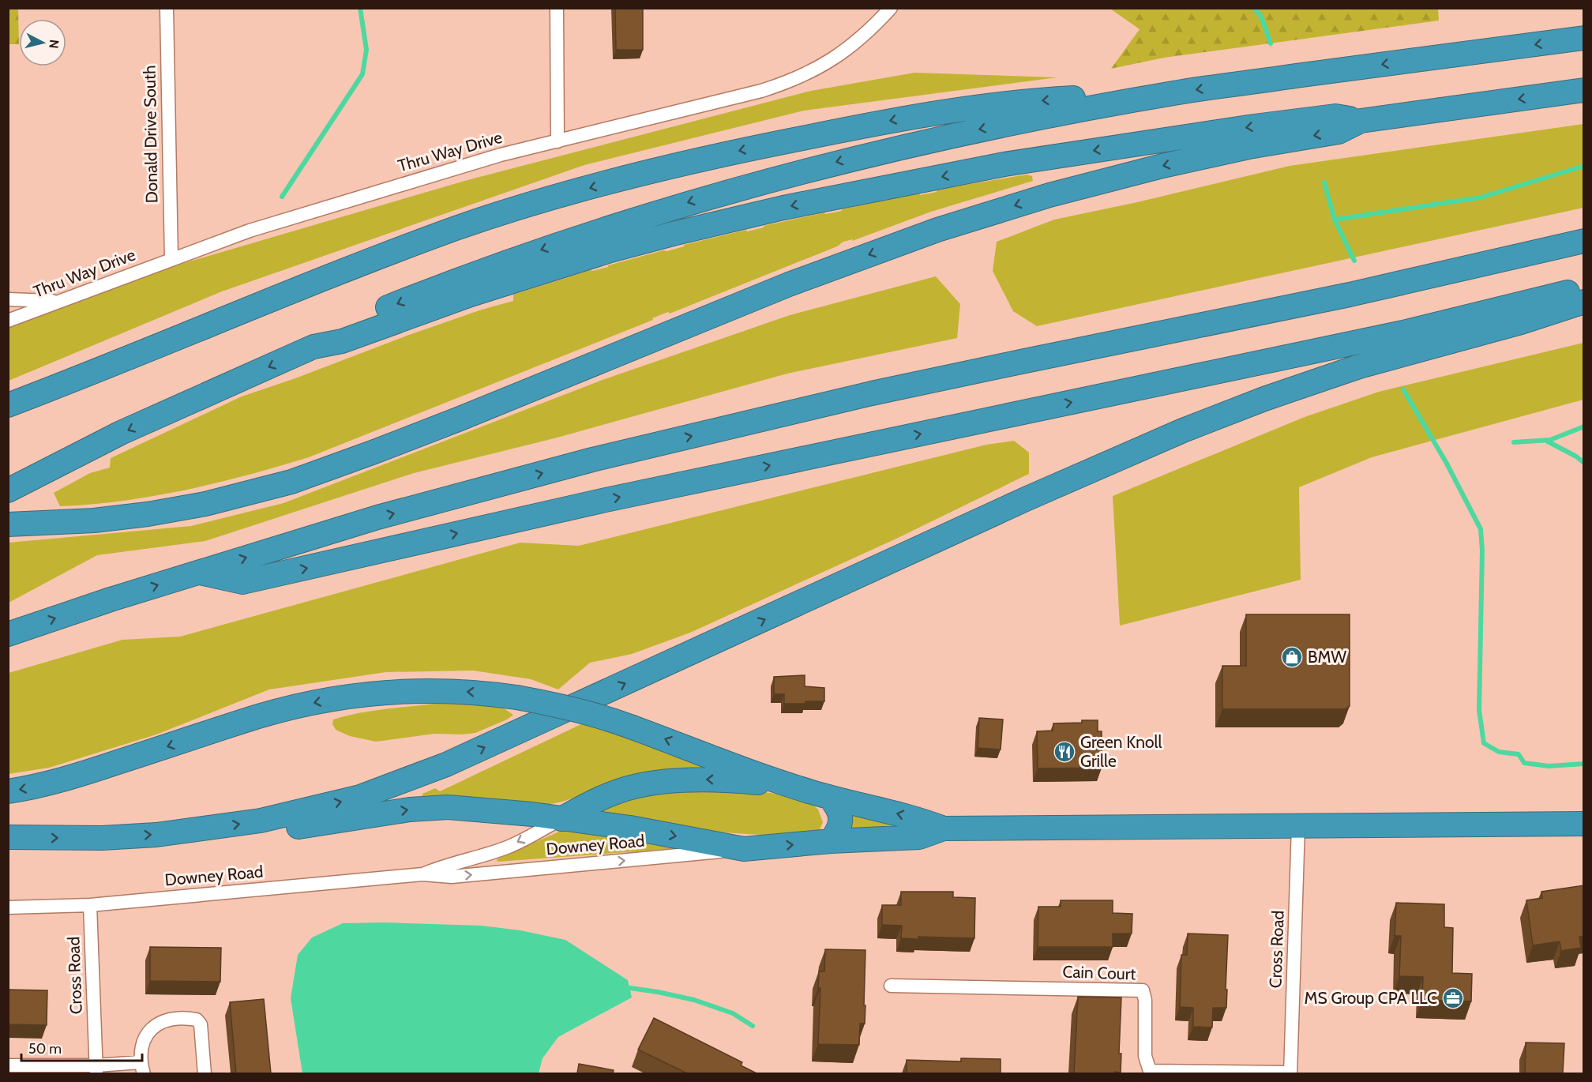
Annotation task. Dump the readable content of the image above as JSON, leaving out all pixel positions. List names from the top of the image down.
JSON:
{
  "streets": {
    "street": [
      "Donald Drive South",
      "Thru Way Drive",
      "Downey Road",
      "Cross Road",
      "Cain Court"
    ]
  },
  "crossings": [
    ["Donald Drive South", "Thru Way Drive"],
    ["Downey Road", "Cross Road"],
    ["Cross Road", "Cain Court"]
  ],
  "places": {
    "shop": ["BMW"],
    "restaurant": ["Green Knoll Grille"],
    "office": ["MS Group CPA LLC"]
  },
  "scale_bar": "50 m",
  "north": "right"
}
